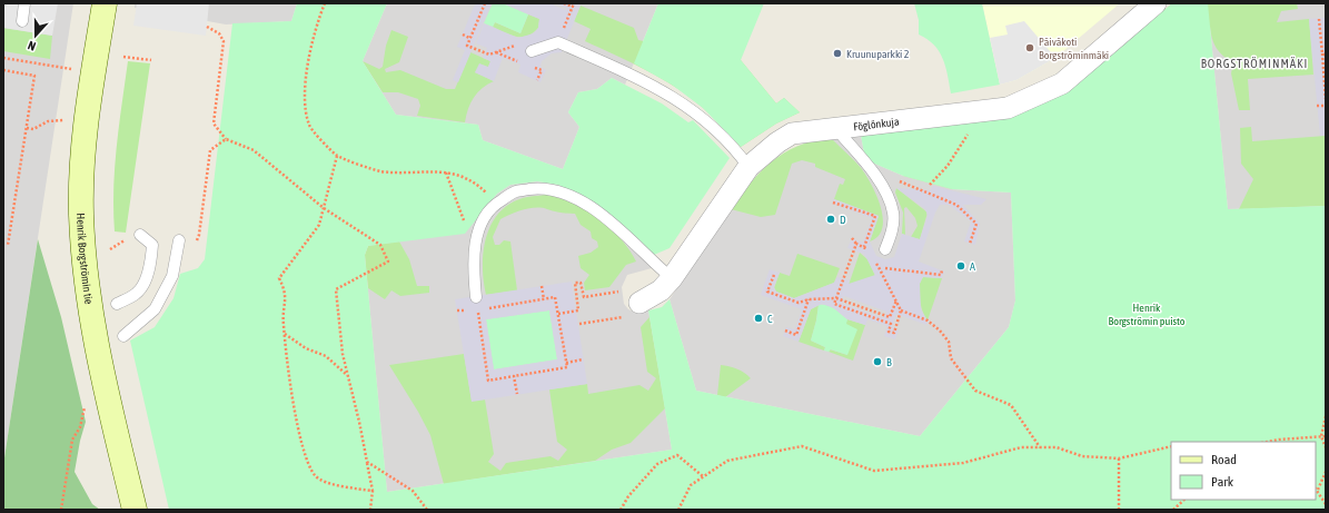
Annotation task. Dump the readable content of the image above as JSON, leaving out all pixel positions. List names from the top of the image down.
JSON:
{
  "streets": {
    "street": ["Föglönkuja", "Henrik Borgströmin tie"]
  },
  "districts": ["BORGSTRÖMINMÄKI"],
  "parks": ["Henrik Borgströmin puisto"],
  "places": [
    "Päiväkoti Borgströminmäki",
    "Kruunuparkki 2",
    "D",
    "A",
    "C",
    "B"
  ],
  "legend": ["Road", "Park"],
  "north": "bottom"
}
